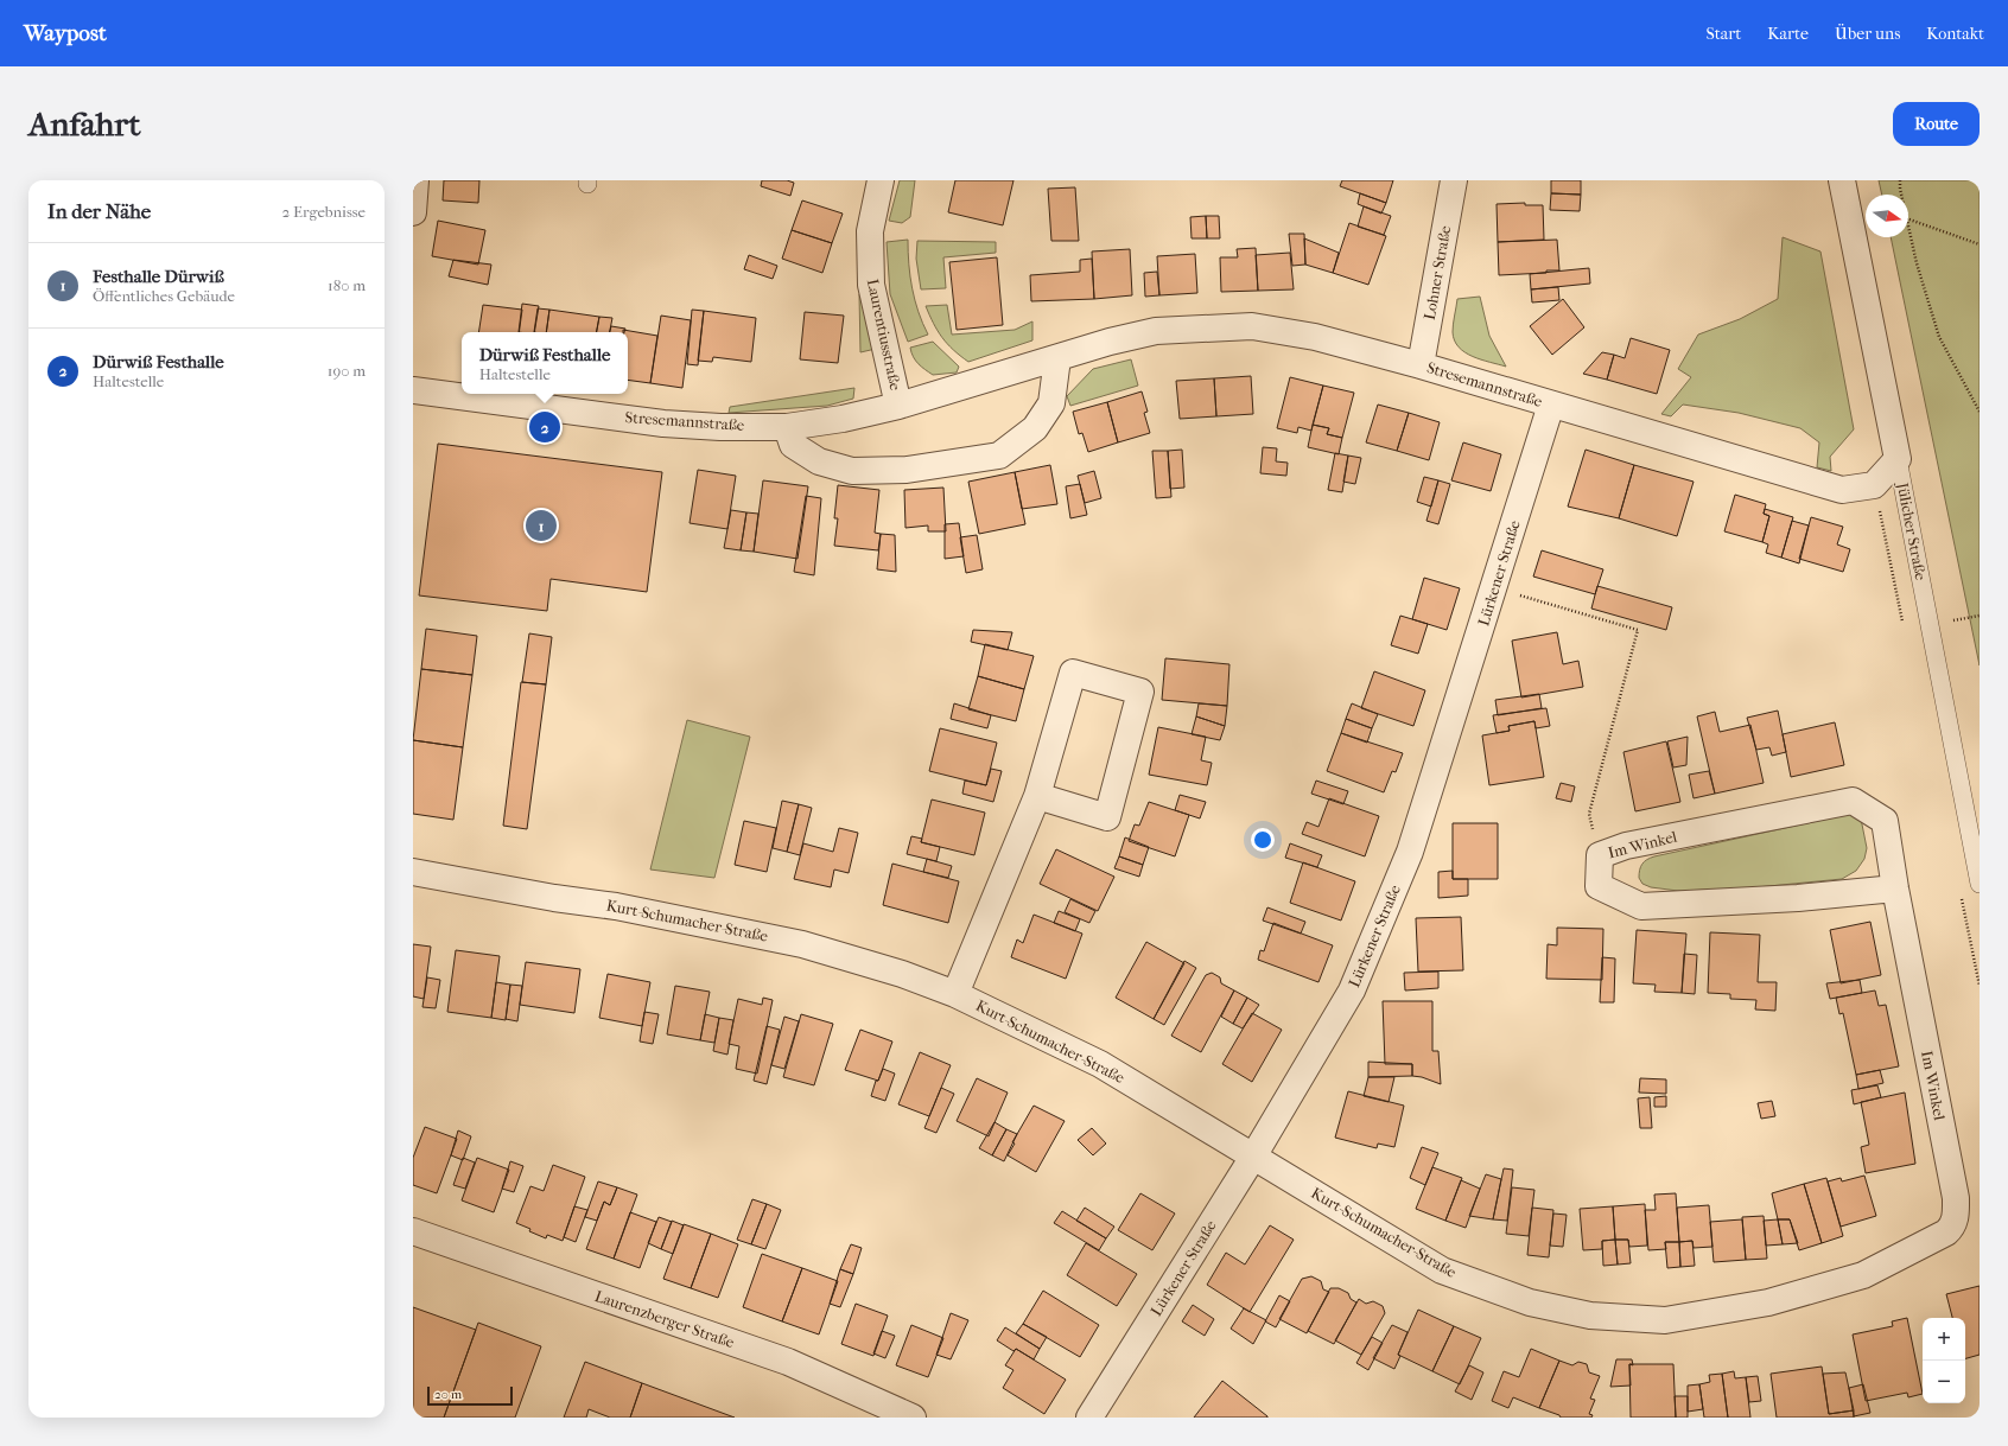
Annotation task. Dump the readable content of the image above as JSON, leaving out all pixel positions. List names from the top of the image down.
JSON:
{
  "streets": {
    "street": [
      "Lohner Straße",
      "Laurentiusstraße",
      "Stresemannstraße",
      "Jülicher Straße",
      "Lürkener Straße",
      "Im Winkel",
      "Kurt-Schumacher-Straße",
      "Laurenzberger Straße"
    ]
  },
  "crossings": [
    ["Lohner Straße", "Stresemannstraße"],
    ["Laurentiusstraße", "Stresemannstraße"],
    ["Stresemannstraße", "Jülicher Straße"],
    ["Stresemannstraße", "Lürkener Straße"],
    ["Lürkener Straße", "Kurt-Schumacher-Straße"],
    ["Im Winkel", "Kurt-Schumacher-Straße"]
  ],
  "scale_bar": "20 m",
  "north": "right",
  "page": {
    "header": "Waypost",
    "nav": [
      "Start",
      "Karte",
      "Über uns",
      "Kontakt"
    ],
    "buttons": "Route",
    "title": "Anfahrt",
    "heading": ["In der Nähe", "2 Ergebnisse"],
    "list": [
      {
        "mark": "1",
        "name": "Festhalle Dürwiß",
        "note": "Öffentliches Gebäude",
        "value": "180 m"
      },
      {
        "mark": "2",
        "name": "Dürwiß Festhalle",
        "note": "Haltestelle",
        "value": "190 m"
      }
    ],
    "popup": ["Dürwiß Festhalle", "Haltestelle"],
    "pins": ["2", "1"],
    "map_buttons": ["+", "−"],
    "scale": "20 m"
  }
}
